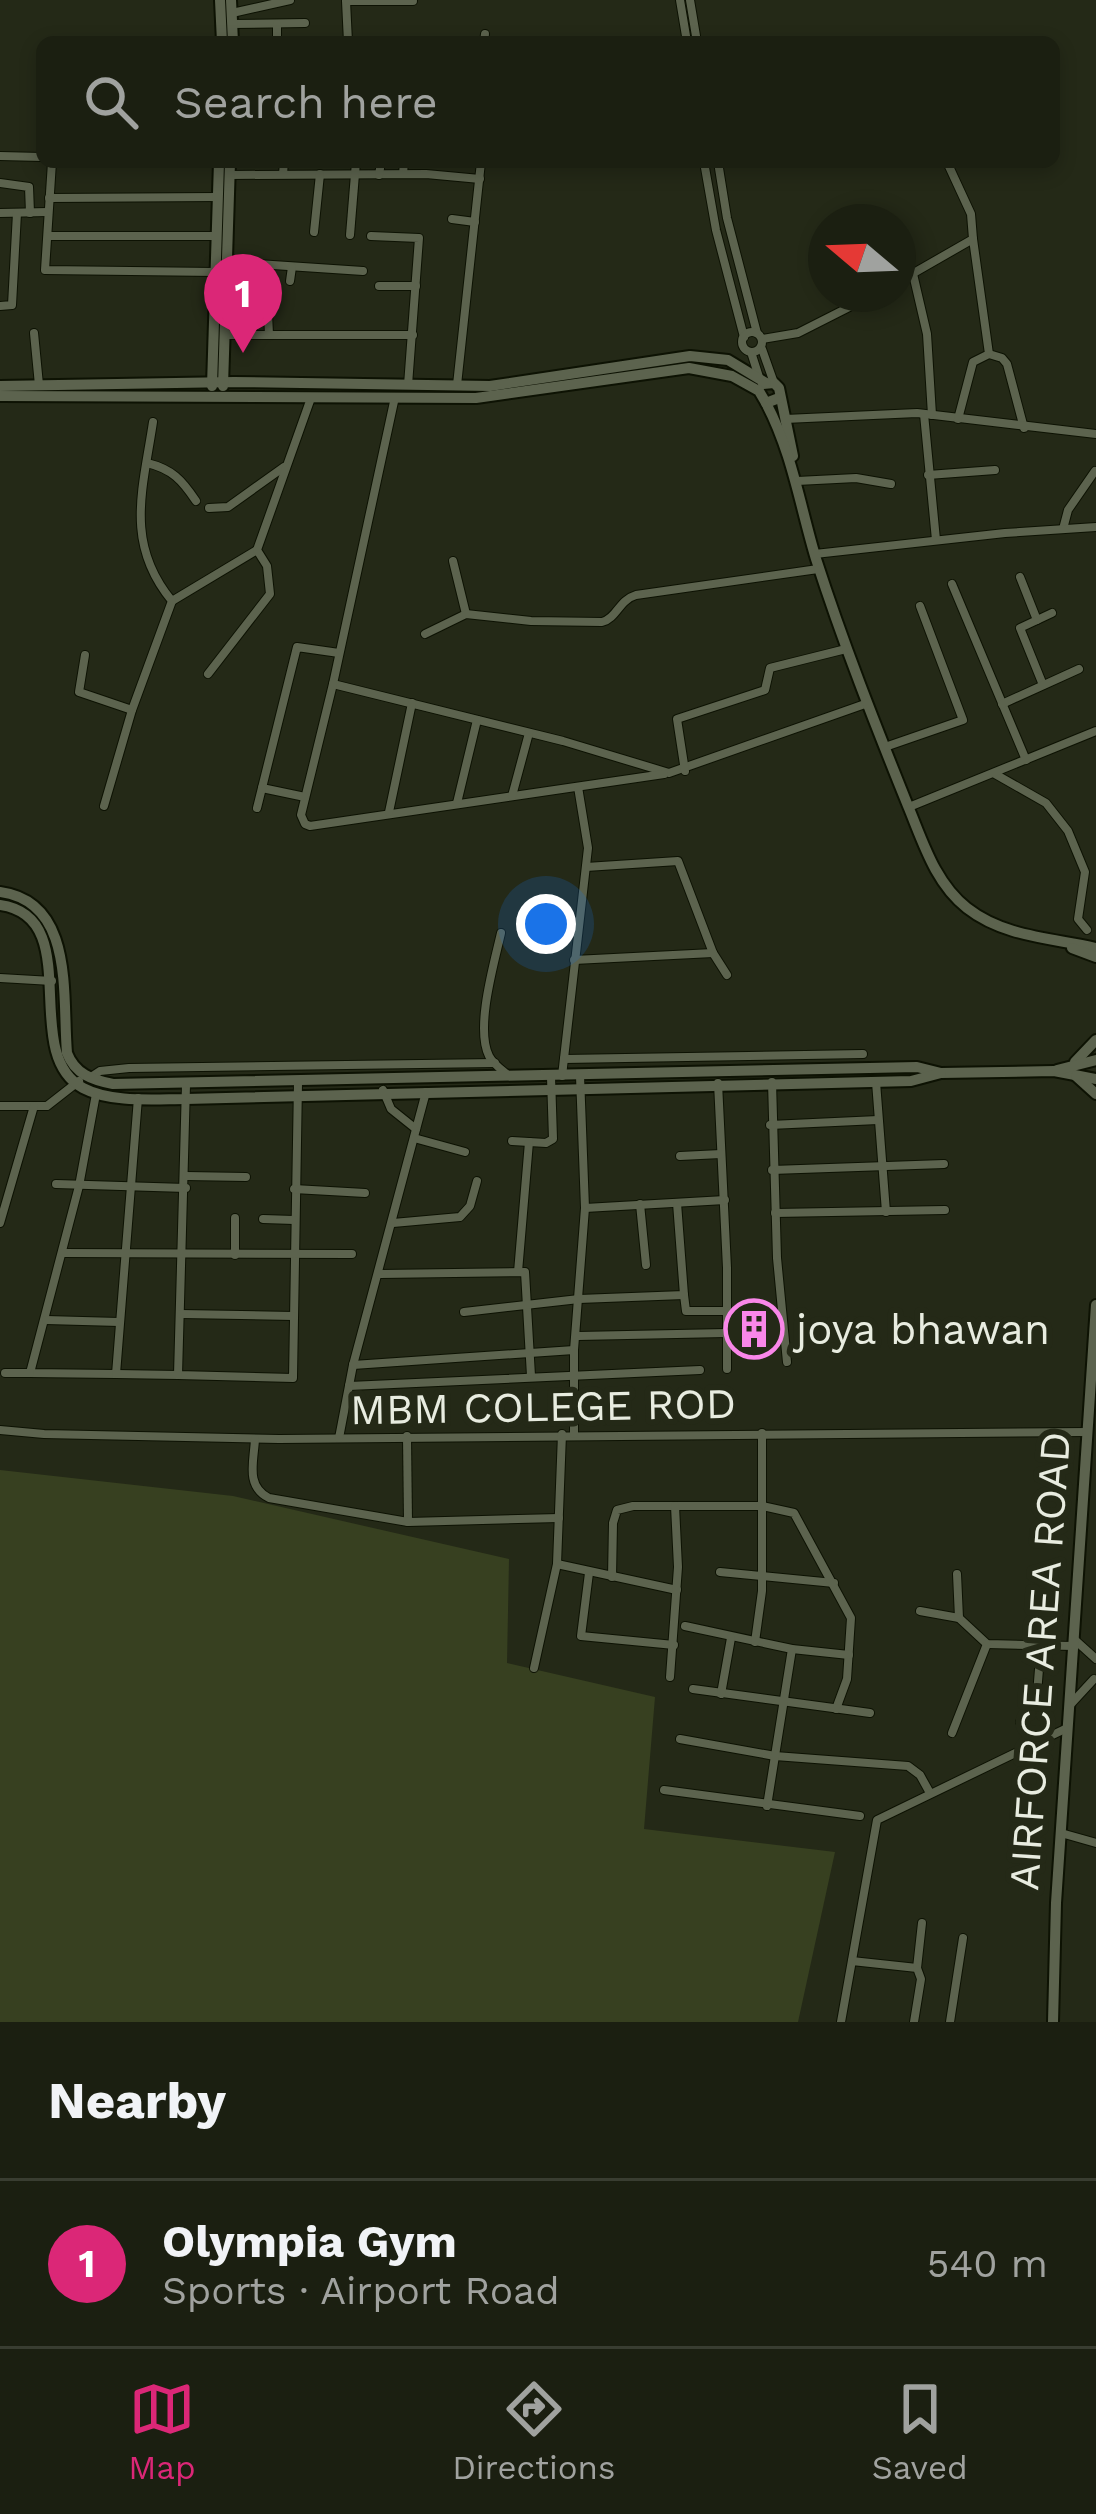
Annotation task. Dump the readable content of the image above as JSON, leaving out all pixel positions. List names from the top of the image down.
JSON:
{
  "streets": {
    "street": ["MBM COLEGE ROD", "AIRFORCE AREA ROAD"]
  },
  "crossings": [
    ["MBM COLEGE ROD", "AIRFORCE AREA ROAD"]
  ],
  "places": {
    "building": ["joya bhawan"]
  },
  "north": "left",
  "page": {
    "search": "Search here",
    "pins": "1",
    "heading": "Nearby",
    "list": [
      {
        "mark": "1",
        "name": "Olympia Gym",
        "note": "Sports · Airport Road",
        "value": "540 m"
      }
    ],
    "nav": ["Map", "Directions", "Saved"]
  }
}
